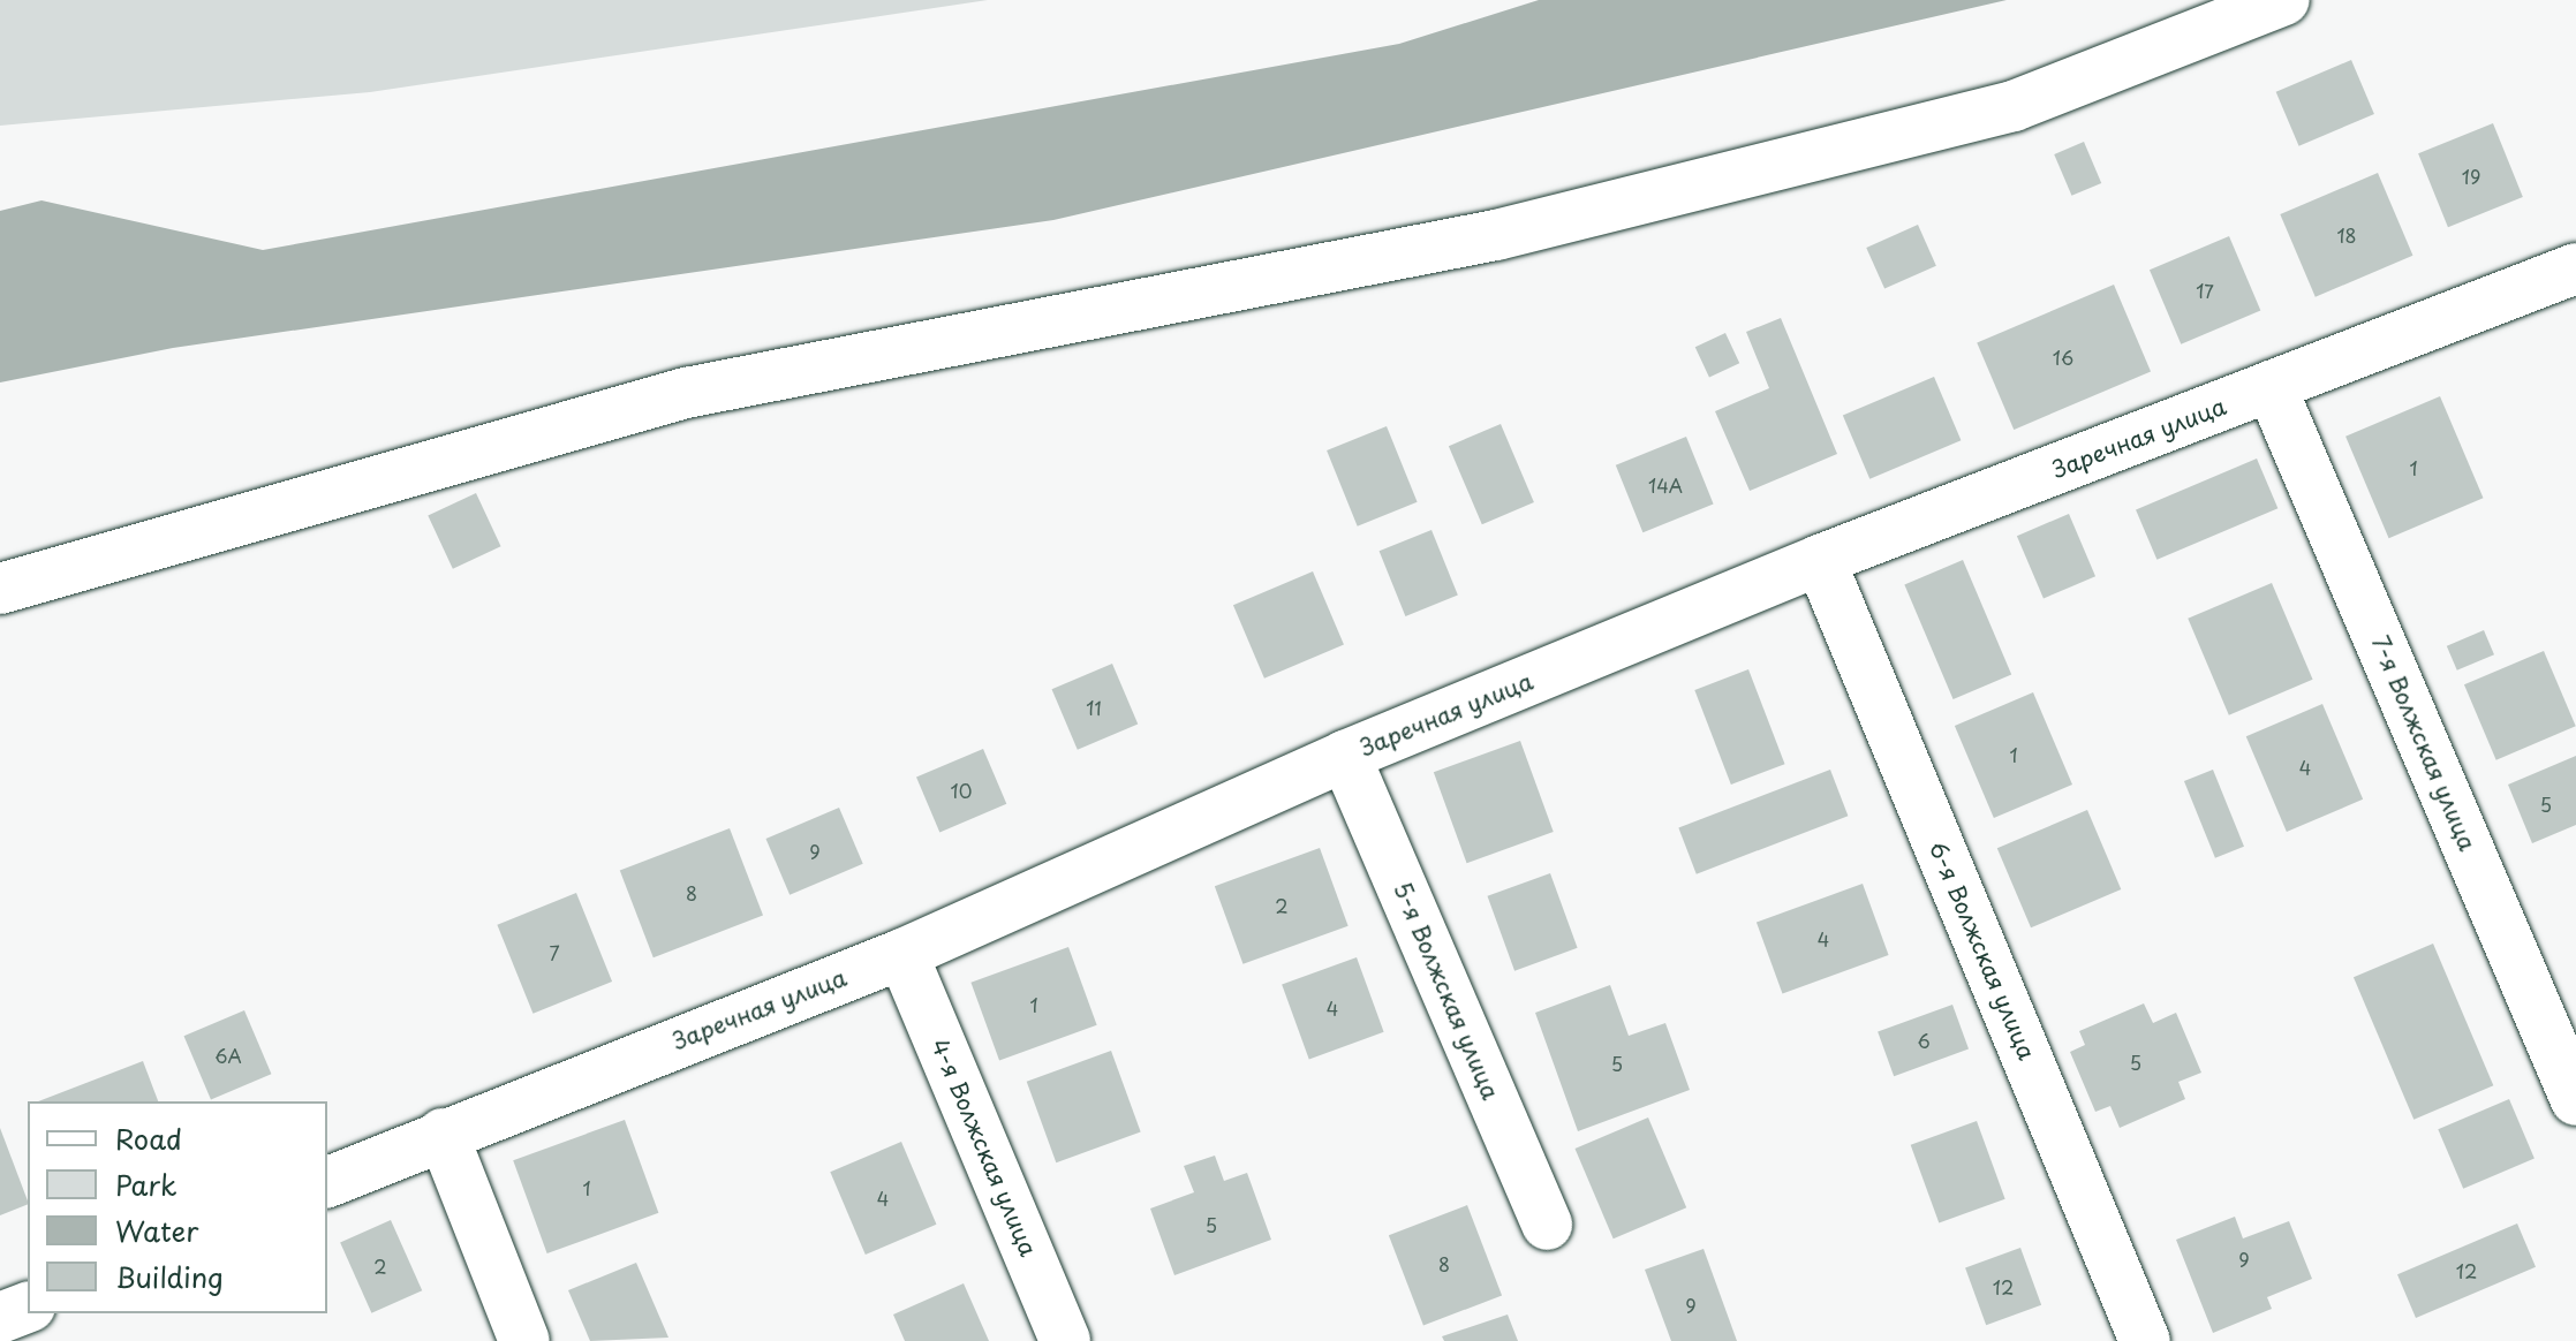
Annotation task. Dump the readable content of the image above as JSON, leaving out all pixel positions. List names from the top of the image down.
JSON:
{
  "streets": {
    "street": [
      "Заречная улица",
      "7-я Волжская улица",
      "6-я Волжская улица",
      "5-я Волжская улица",
      "4-я Волжская улица"
    ]
  },
  "crossings": [
    ["Заречная улица", "7-я Волжская улица"],
    ["Заречная улица", "6-я Волжская улица"],
    ["Заречная улица", "5-я Волжская улица"],
    ["Заречная улица", "4-я Волжская улица"]
  ],
  "house_numbers": [
    "19",
    "18",
    "17",
    "16",
    "1",
    "14А",
    "11",
    "1",
    "4",
    "10",
    "5",
    "9",
    "8",
    "2",
    "4",
    "7",
    "1",
    "4",
    "6",
    "6А",
    "5",
    "5",
    "1",
    "4",
    "5",
    "9",
    "8",
    "2",
    "12",
    "12",
    "9"
  ],
  "legend": [
    "Road",
    "Park",
    "Water",
    "Building"
  ]
}
